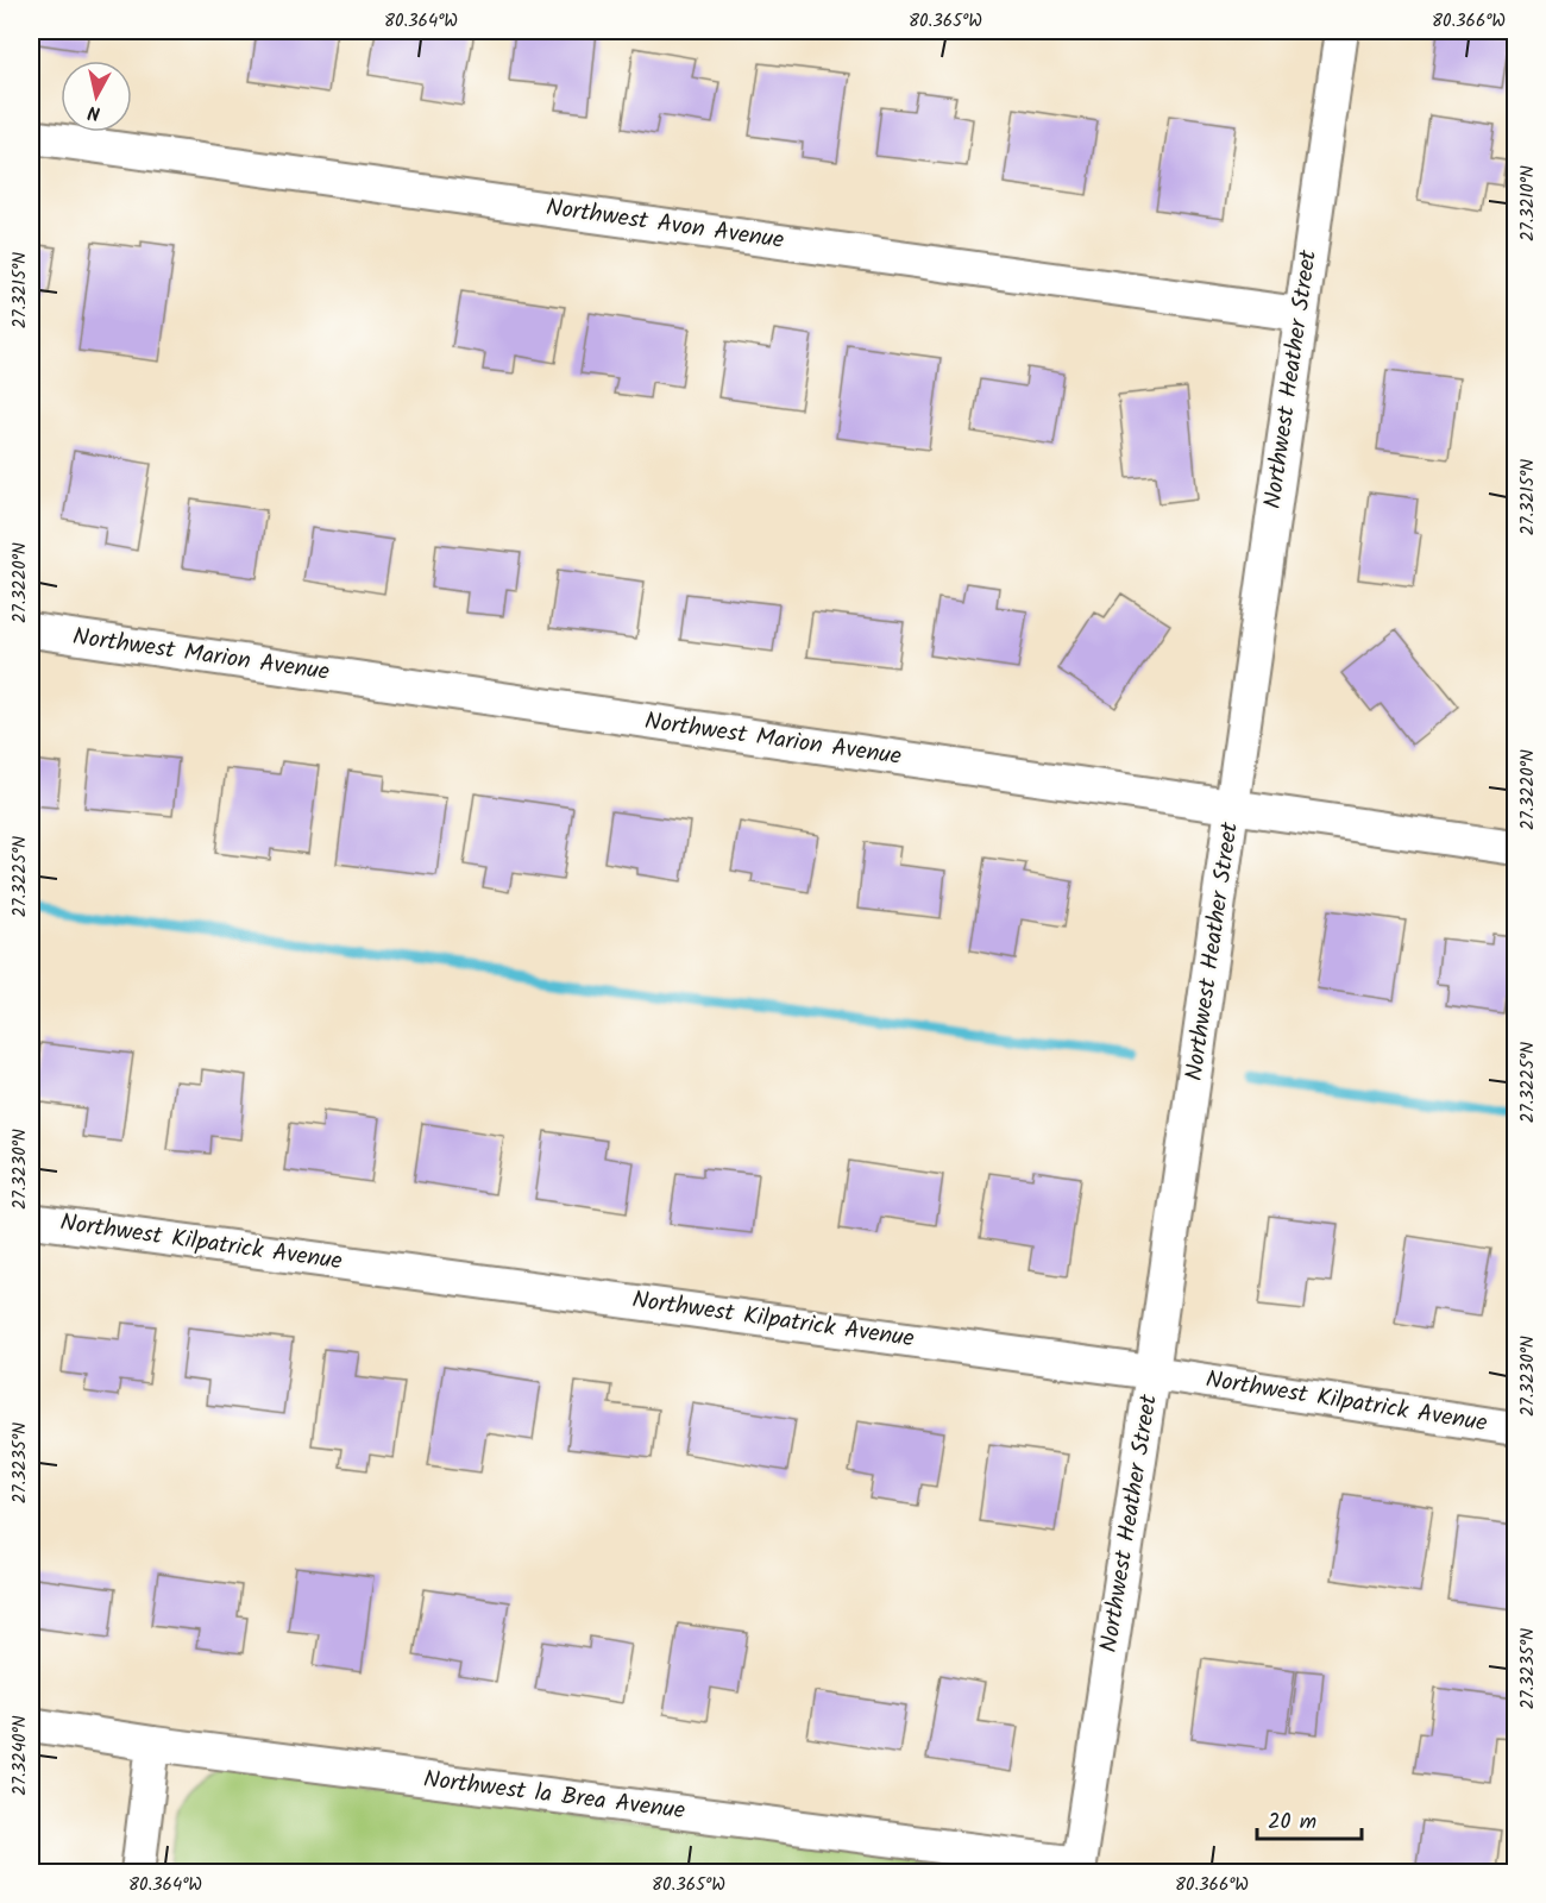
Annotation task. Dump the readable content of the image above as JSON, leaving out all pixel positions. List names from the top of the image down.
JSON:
{
  "streets": {
    "street": [
      "Northwest Avon Avenue",
      "Northwest Heather Street",
      "Northwest Marion Avenue",
      "Northwest Kilpatrick Avenue",
      "Northwest la Brea Avenue"
    ]
  },
  "crossings": [
    ["Northwest Avon Avenue", "Northwest Heather Street"],
    ["Northwest Heather Street", "Northwest Marion Avenue"],
    ["Northwest Heather Street", "Northwest Kilpatrick Avenue"],
    ["Northwest Heather Street", "Northwest la Brea Avenue"]
  ],
  "scale_bar": "20 m",
  "north": "bottom",
  "coordinates": [
    "80.364°W",
    "80.365°W",
    "80.366°W",
    "27.3210°N",
    "27.3215°N",
    "27.3220°N",
    "27.3225°N",
    "27.3230°N",
    "27.3235°N",
    "27.3240°N"
  ]
}
